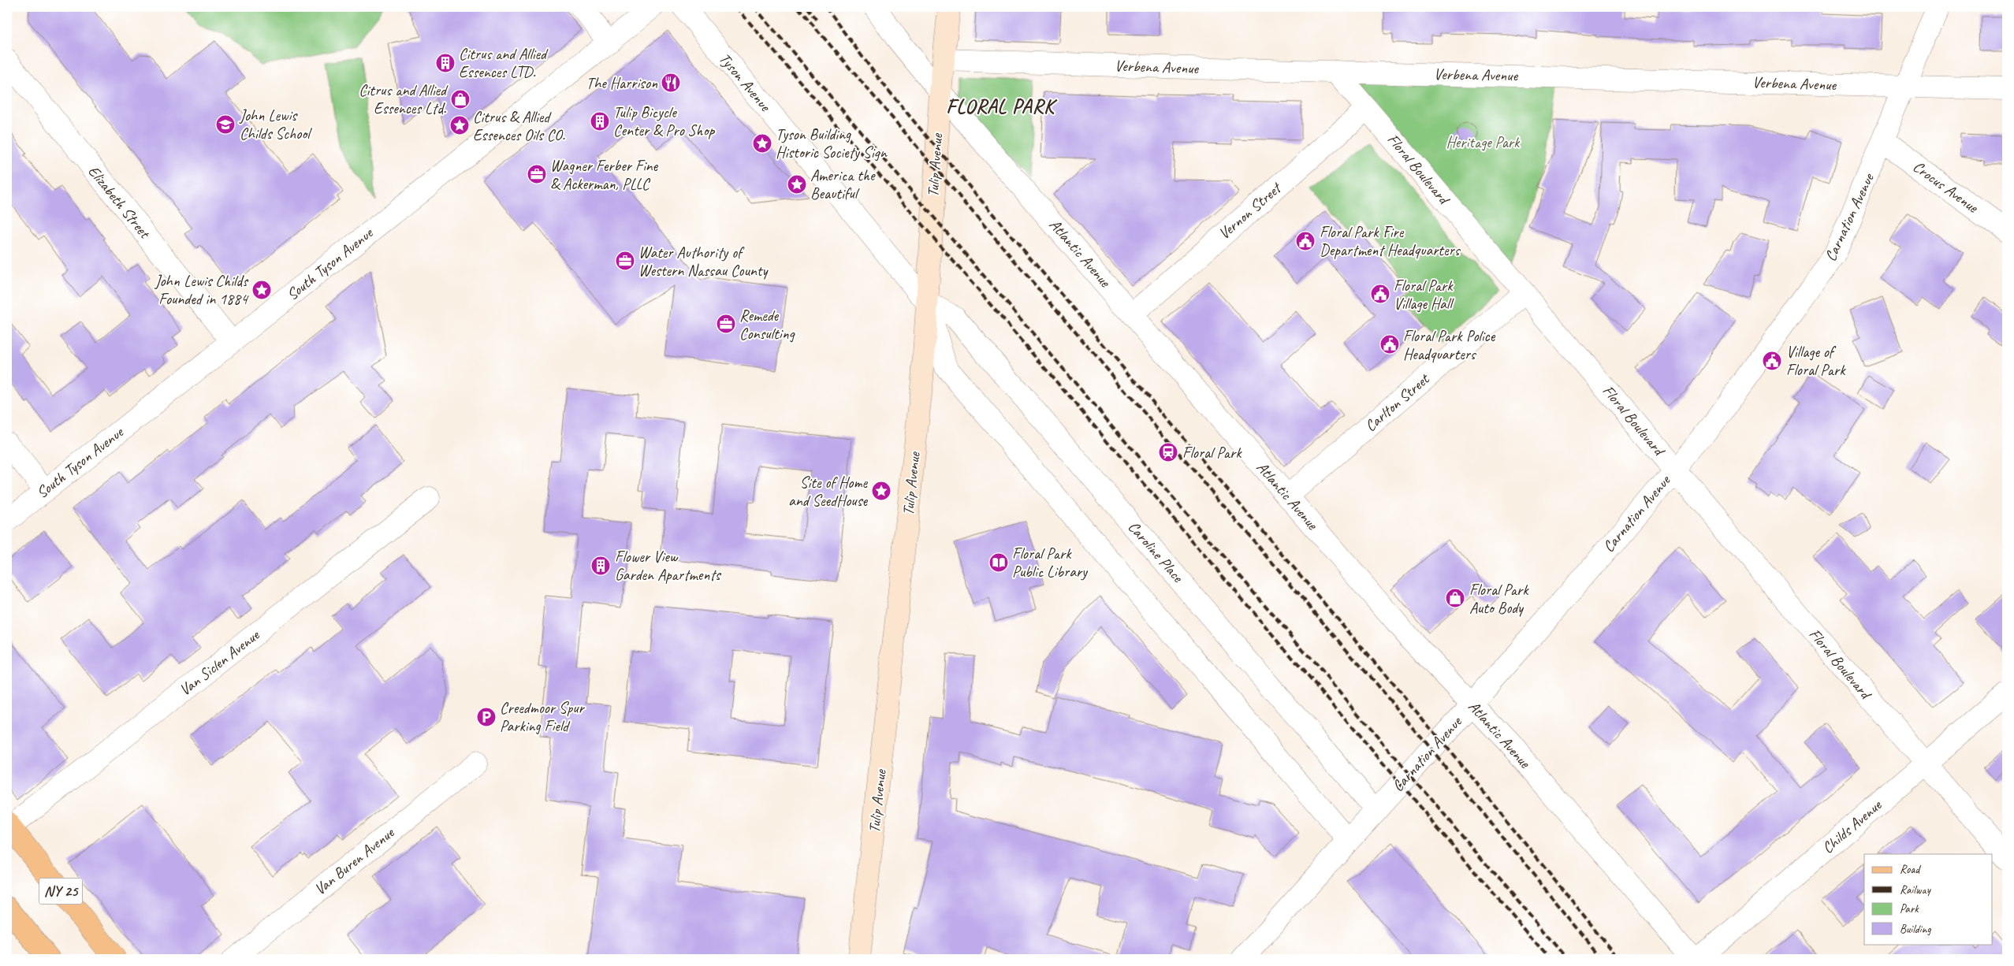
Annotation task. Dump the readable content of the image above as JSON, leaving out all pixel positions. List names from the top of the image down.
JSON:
{
  "streets": {
    "main road": ["Tulip Avenue", "NY 25"],
    "street": [
      "Verbena Avenue",
      "Tyson Avenue",
      "Floral Boulevard",
      "Crocus Avenue",
      "Elizabeth Street",
      "Vernon Street",
      "Carnation Avenue",
      "Atlantic Avenue",
      "South Tyson Avenue",
      "Carlton Street",
      "Caroline Place",
      "Van Siclen Avenue",
      "Childs Avenue",
      "Van Buren Avenue"
    ]
  },
  "crossings": [
    ["Verbena Avenue", "Tulip Avenue"],
    ["Verbena Avenue", "Floral Boulevard"],
    ["Verbena Avenue", "Carnation Avenue"],
    ["Tyson Avenue", "Tulip Avenue"],
    ["Tyson Avenue", "Caroline Place"],
    ["Tulip Avenue", "Atlantic Avenue"],
    ["Tulip Avenue", "Caroline Place"],
    ["Floral Boulevard", "Vernon Street"],
    ["Floral Boulevard", "Carnation Avenue"],
    ["Floral Boulevard", "Carlton Street"],
    ["Floral Boulevard", "Childs Avenue"],
    ["Crocus Avenue", "Carnation Avenue"],
    ["Elizabeth Street", "South Tyson Avenue"],
    ["Vernon Street", "Atlantic Avenue"],
    ["Carnation Avenue", "Atlantic Avenue"],
    ["Carnation Avenue", "Caroline Place"],
    ["Atlantic Avenue", "Carlton Street"],
    ["Atlantic Avenue", "Childs Avenue"],
    ["Van Siclen Avenue", "NY 25"]
  ],
  "districts": ["FLORAL PARK"],
  "parks": ["Heritage Park"],
  "places": {
    "building": ["Citrus and Allied Essences LTD.", "Tulip Bicycle Center & Pro Shop", "Flower View Garden Apartments"],
    "restaurant": ["The Harrison"],
    "shop": ["Citrus and Allied Essences Ltd.", "Floral Park Auto Body"],
    "school or university": ["John Lewis Childs School"],
    "place": [
      "Citrus & Allied Essences Oils CO.",
      "Tyson Building Historic Society Sign",
      "America the Beautiful",
      "John Lewis Childs Founded in 1884",
      "Site of Home and SeedHouse"
    ],
    "office": ["Wagner Ferber Fine & Ackerman, PLLC", "Water Authority of Western Nassau County", "Remede Consulting"],
    "public building": [
      "Floral Park Fire Department Headquarters",
      "Floral Park Village Hall",
      "Floral Park Police Headquarters",
      "Village of Floral Park"
    ],
    "station": ["Floral Park"],
    "library": ["Floral Park Public Library"],
    "parking": ["Creedmoor Spur Parking Field"]
  },
  "legend": [
    "Road",
    "Railway",
    "Park",
    "Building"
  ]
}
